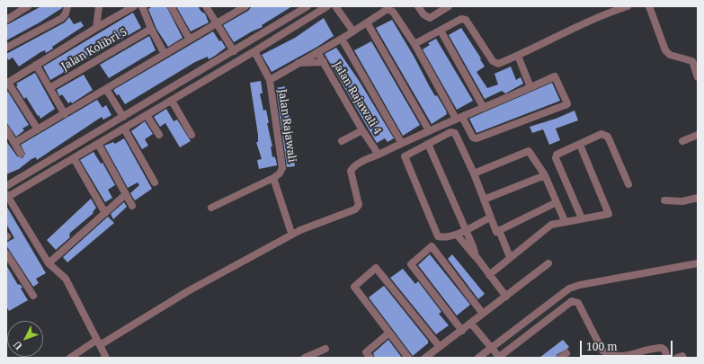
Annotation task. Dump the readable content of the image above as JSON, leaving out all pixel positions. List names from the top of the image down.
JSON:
{
  "streets": {
    "street": ["Jalan Kolibri 5", "Jalan Rajawali 4", "Jalan Rajawali"]
  },
  "scale_bar": "100 m",
  "north": "bottom left"
}
